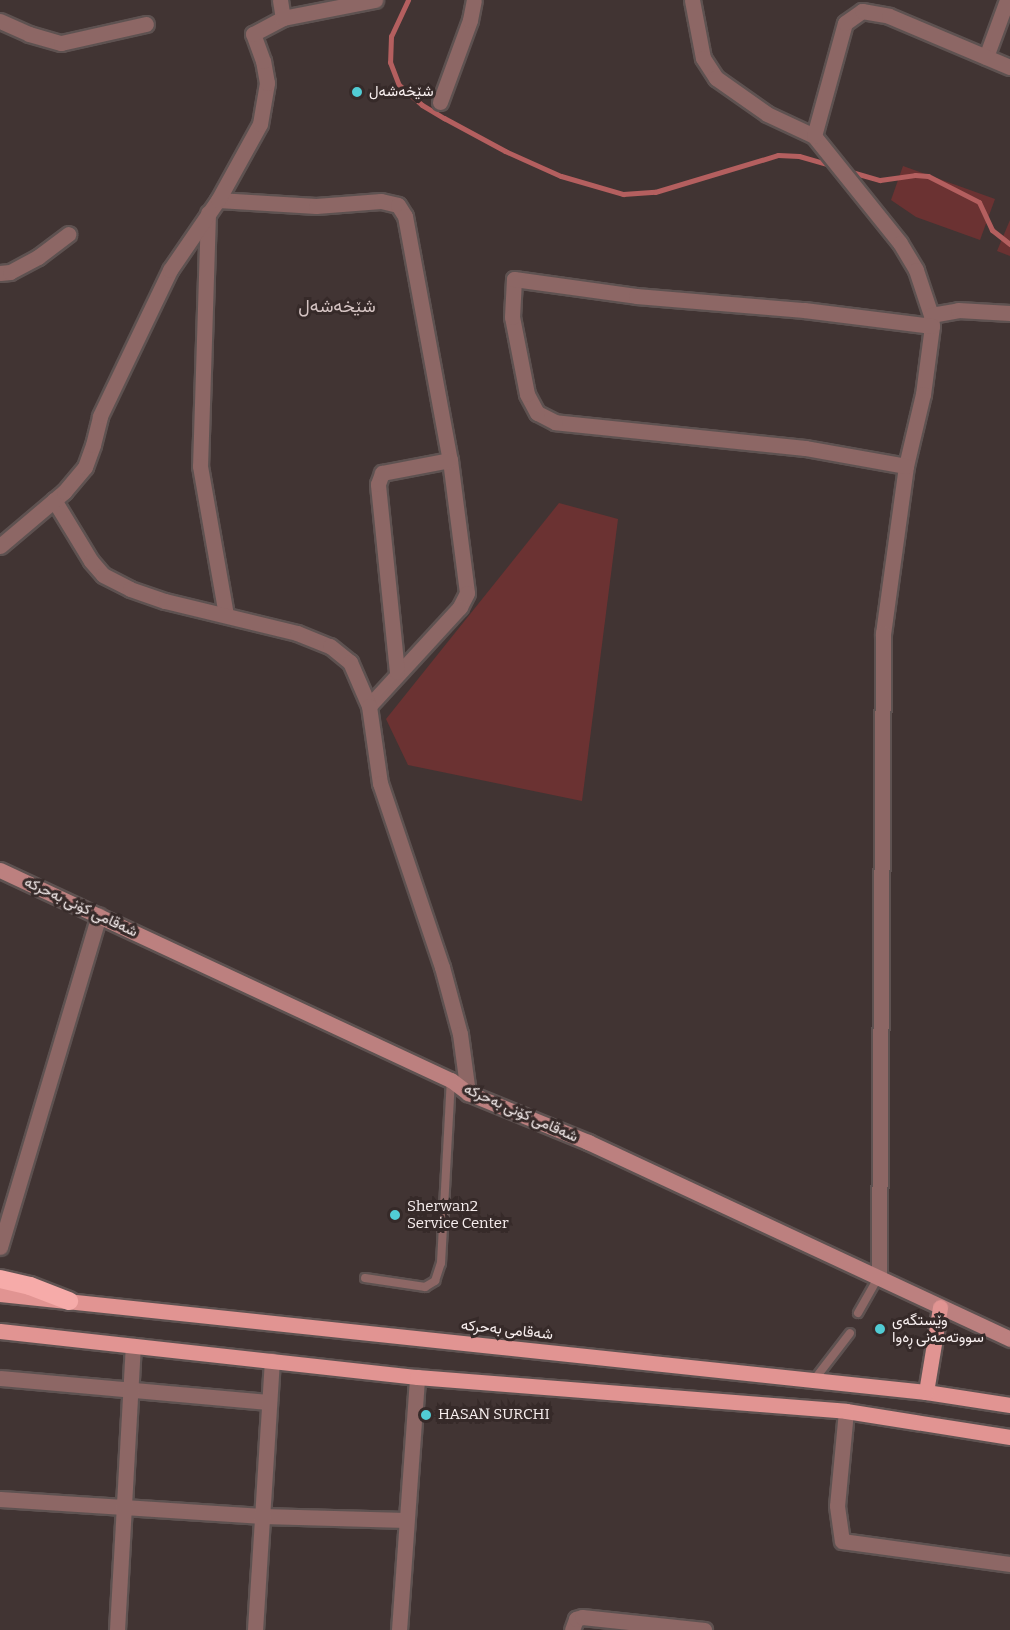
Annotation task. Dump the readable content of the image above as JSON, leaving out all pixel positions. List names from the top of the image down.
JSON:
{
  "streets": {
    "main road": ["شەقامی بەحرکە"],
    "street": ["شەقامی کۆنی بەحرکە"]
  },
  "districts": ["شێخەشەل"],
  "places": [
    "شێخه‌شه‌ل",
    "Sherwan2 Service Center",
    "وێستگەی سووتەمەنی ڕەوا",
    "HASAN SURCHI"
  ]
}
